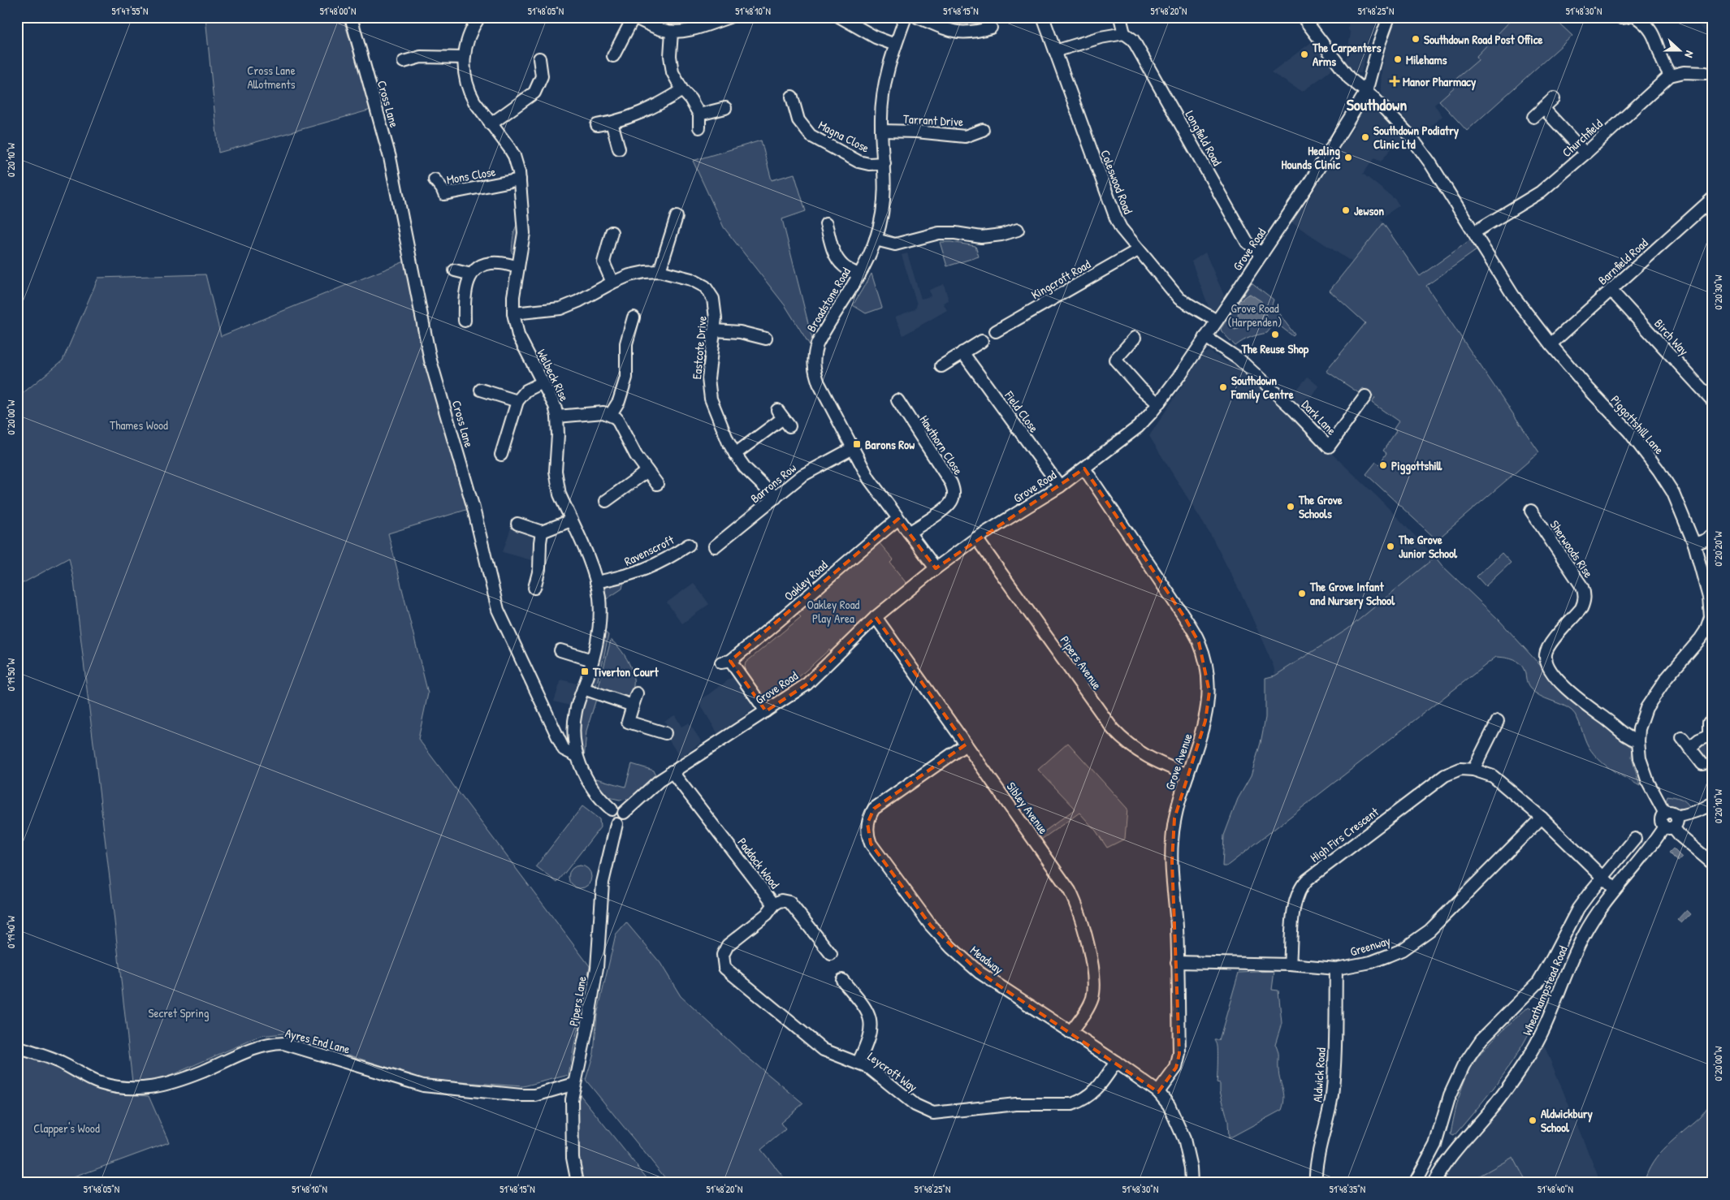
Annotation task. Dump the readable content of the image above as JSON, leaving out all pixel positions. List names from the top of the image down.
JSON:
{
  "streets": {
    "street": [
      "Cross Lane",
      "Tarrant Drive",
      "Magna Close",
      "Longfield Road",
      "Churchfield",
      "Mons Close",
      "Coleswood Road",
      "Grove Road",
      "Barnfield Road",
      "Kingcroft Road",
      "Broadstone Road",
      "Birch Way",
      "Eastcote Drive",
      "Welbeck Rise",
      "Field Close",
      "Dark Lane",
      "Piggottshill Lane",
      "Hawthorn Close",
      "Barrons Row",
      "Sherwoods Rise",
      "Ravenscroft",
      "Oakley Road",
      "Pipers Avenue",
      "Grove Avenue",
      "Sibley Avenue",
      "High Firs Crescent",
      "Paddock Wood",
      "Greenway",
      "Meadway",
      "Wheathampstead Road",
      "Pipers Lane",
      "Ayres End Lane",
      "Leycroft Way",
      "Aldwick Road"
    ]
  },
  "crossings": [
    ["Cross Lane", "Grove Road"],
    ["Cross Lane", "Welbeck Rise"],
    ["Cross Lane", "Pipers Lane"],
    ["Tarrant Drive", "Broadstone Road"],
    ["Magna Close", "Broadstone Road"],
    ["Longfield Road", "Grove Road"],
    ["Churchfield", "Piggottshill Lane"],
    ["Mons Close", "Welbeck Rise"],
    ["Coleswood Road", "Grove Road"],
    ["Coleswood Road", "Kingcroft Road"],
    ["Grove Road", "Broadstone Road"],
    ["Grove Road", "Field Close"],
    ["Grove Road", "Dark Lane"],
    ["Grove Road", "Piggottshill Lane"],
    ["Grove Road", "Oakley Road"],
    ["Grove Road", "Pipers Avenue"],
    ["Grove Road", "Grove Avenue"],
    ["Grove Road", "Sibley Avenue"],
    ["Grove Road", "Paddock Wood"],
    ["Grove Road", "Pipers Lane"],
    ["Barnfield Road", "Birch Way"],
    ["Barnfield Road", "Piggottshill Lane"],
    ["Broadstone Road", "Hawthorn Close"],
    ["Broadstone Road", "Barrons Row"],
    ["Broadstone Road", "Oakley Road"],
    ["Eastcote Drive", "Welbeck Rise"],
    ["Eastcote Drive", "Barrons Row"],
    ["Welbeck Rise", "Ravenscroft"],
    ["Piggottshill Lane", "Sherwoods Rise"],
    ["Piggottshill Lane", "Wheathampstead Road"],
    ["Pipers Avenue", "Grove Avenue"],
    ["Grove Avenue", "Greenway"],
    ["Grove Avenue", "Meadway"],
    ["Sibley Avenue", "Meadway"],
    ["High Firs Crescent", "Greenway"],
    ["High Firs Crescent", "Wheathampstead Road"],
    ["Paddock Wood", "Leycroft Way"],
    ["Greenway", "Aldwick Road"],
    ["Meadway", "Leycroft Way"],
    ["Pipers Lane", "Ayres End Lane"]
  ],
  "districts": ["Southdown"],
  "parks": [
    "Cross Lane Allotments",
    "Grove Road (Harpenden)",
    "Thames Wood",
    "Oakley Road Play Area",
    "Secret Spring",
    "Clapper's Wood"
  ],
  "places": {
    "other": [
      "Southdown Road Post Office",
      "The Carpenters Arms",
      "Milehams",
      "Southdown Podiatry Clinic Ltd",
      "Healing Hounds Clinic",
      "Jewson",
      "The Reuse Shop",
      "Southdown Family Centre",
      "Piggottshill",
      "The Grove Schools",
      "The Grove Junior School",
      "The Grove Infant and Nursery School",
      "Aldwickbury School"
    ],
    "health": ["Manor Pharmacy"],
    "transit": ["Barons Row", "Tiverton Court"]
  },
  "north": "right",
  "coordinates": [
    "51°47'55\"N",
    "51°48'00\"N",
    "51°48'05\"N",
    "51°48'10\"N",
    "51°48'15\"N",
    "51°48'20\"N",
    "51°48'25\"N",
    "51°48'30\"N",
    "0°20'10\"W",
    "0°20'30\"W",
    "0°20'00\"W",
    "0°20'20\"W",
    "0°19'50\"W",
    "0°19'40\"W",
    "51°48'35\"N",
    "51°48'40\"N"
  ]
}
